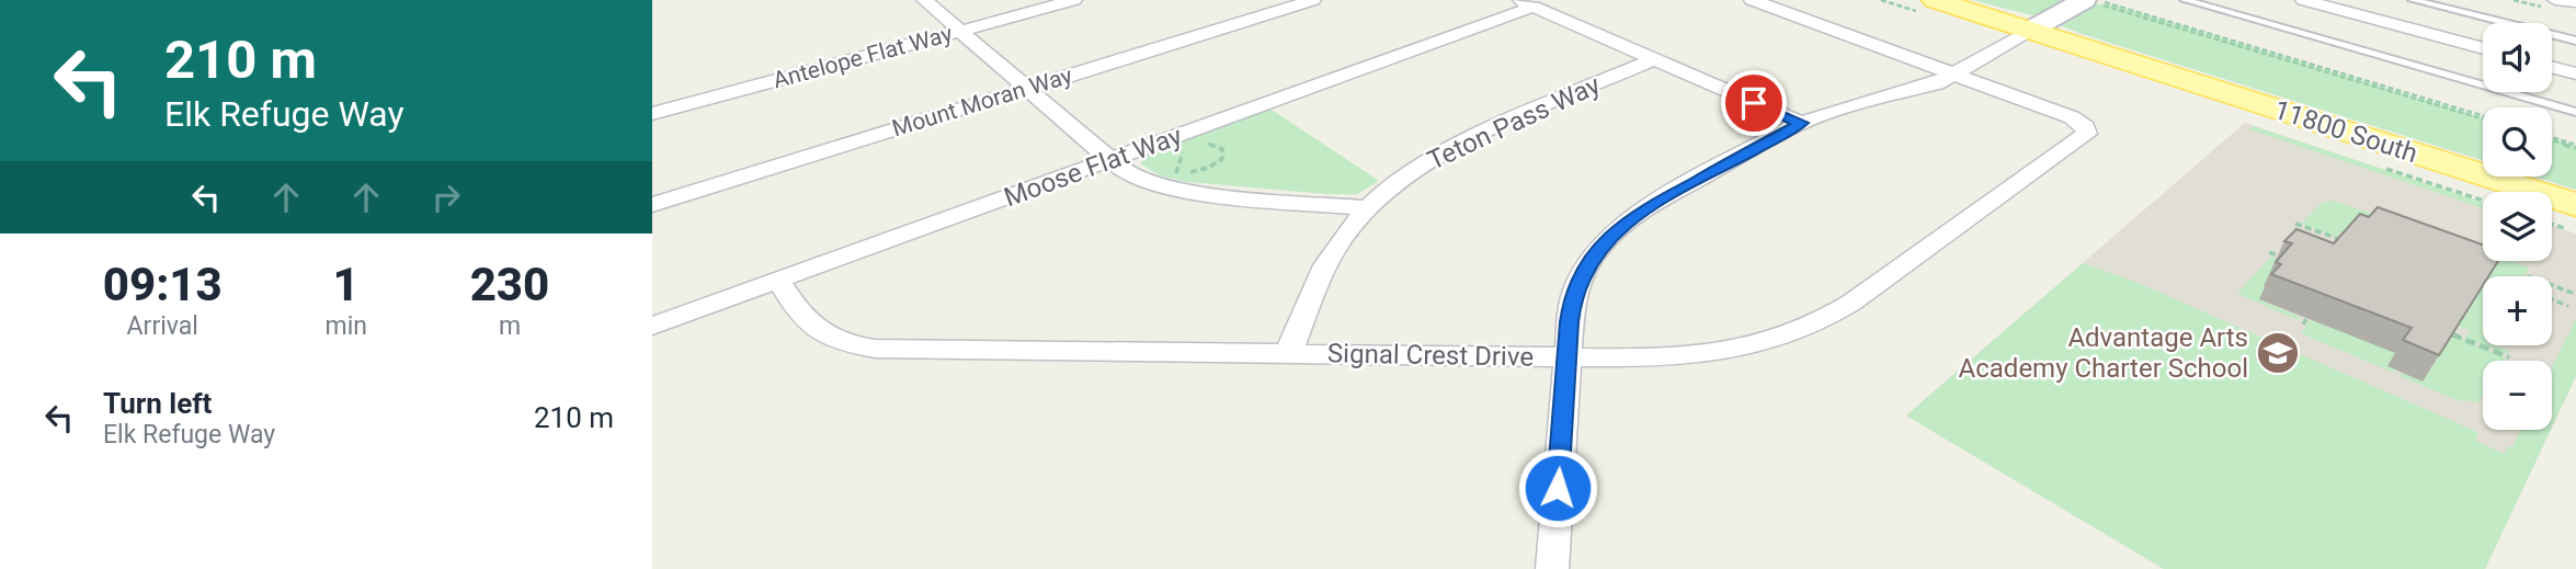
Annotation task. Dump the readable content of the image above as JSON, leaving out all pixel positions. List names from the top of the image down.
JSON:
{
  "streets": {
    "main road": ["11800 South"],
    "street": [
      "Antelope Flat Way",
      "Mount Moran Way",
      "Teton Pass Way",
      "Moose Flat Way",
      "Signal Crest Drive"
    ]
  },
  "crossings": [
    ["Teton Pass Way", "Signal Crest Drive"],
    ["Moose Flat Way", "Signal Crest Drive"]
  ],
  "places": {
    "school or university": ["Advantage Arts Academy Charter School"]
  },
  "page": {
    "turn": ["210 m", "Elk Refuge Way"],
    "map_buttons": ["+", "−"],
    "eta": [
      "09:13",
      "Arrival",
      "1",
      "min",
      "230",
      "m"
    ],
    "list": [
      {
        "name": "Turn left",
        "note": "Elk Refuge Way",
        "value": "210 m"
      }
    ]
  }
}
